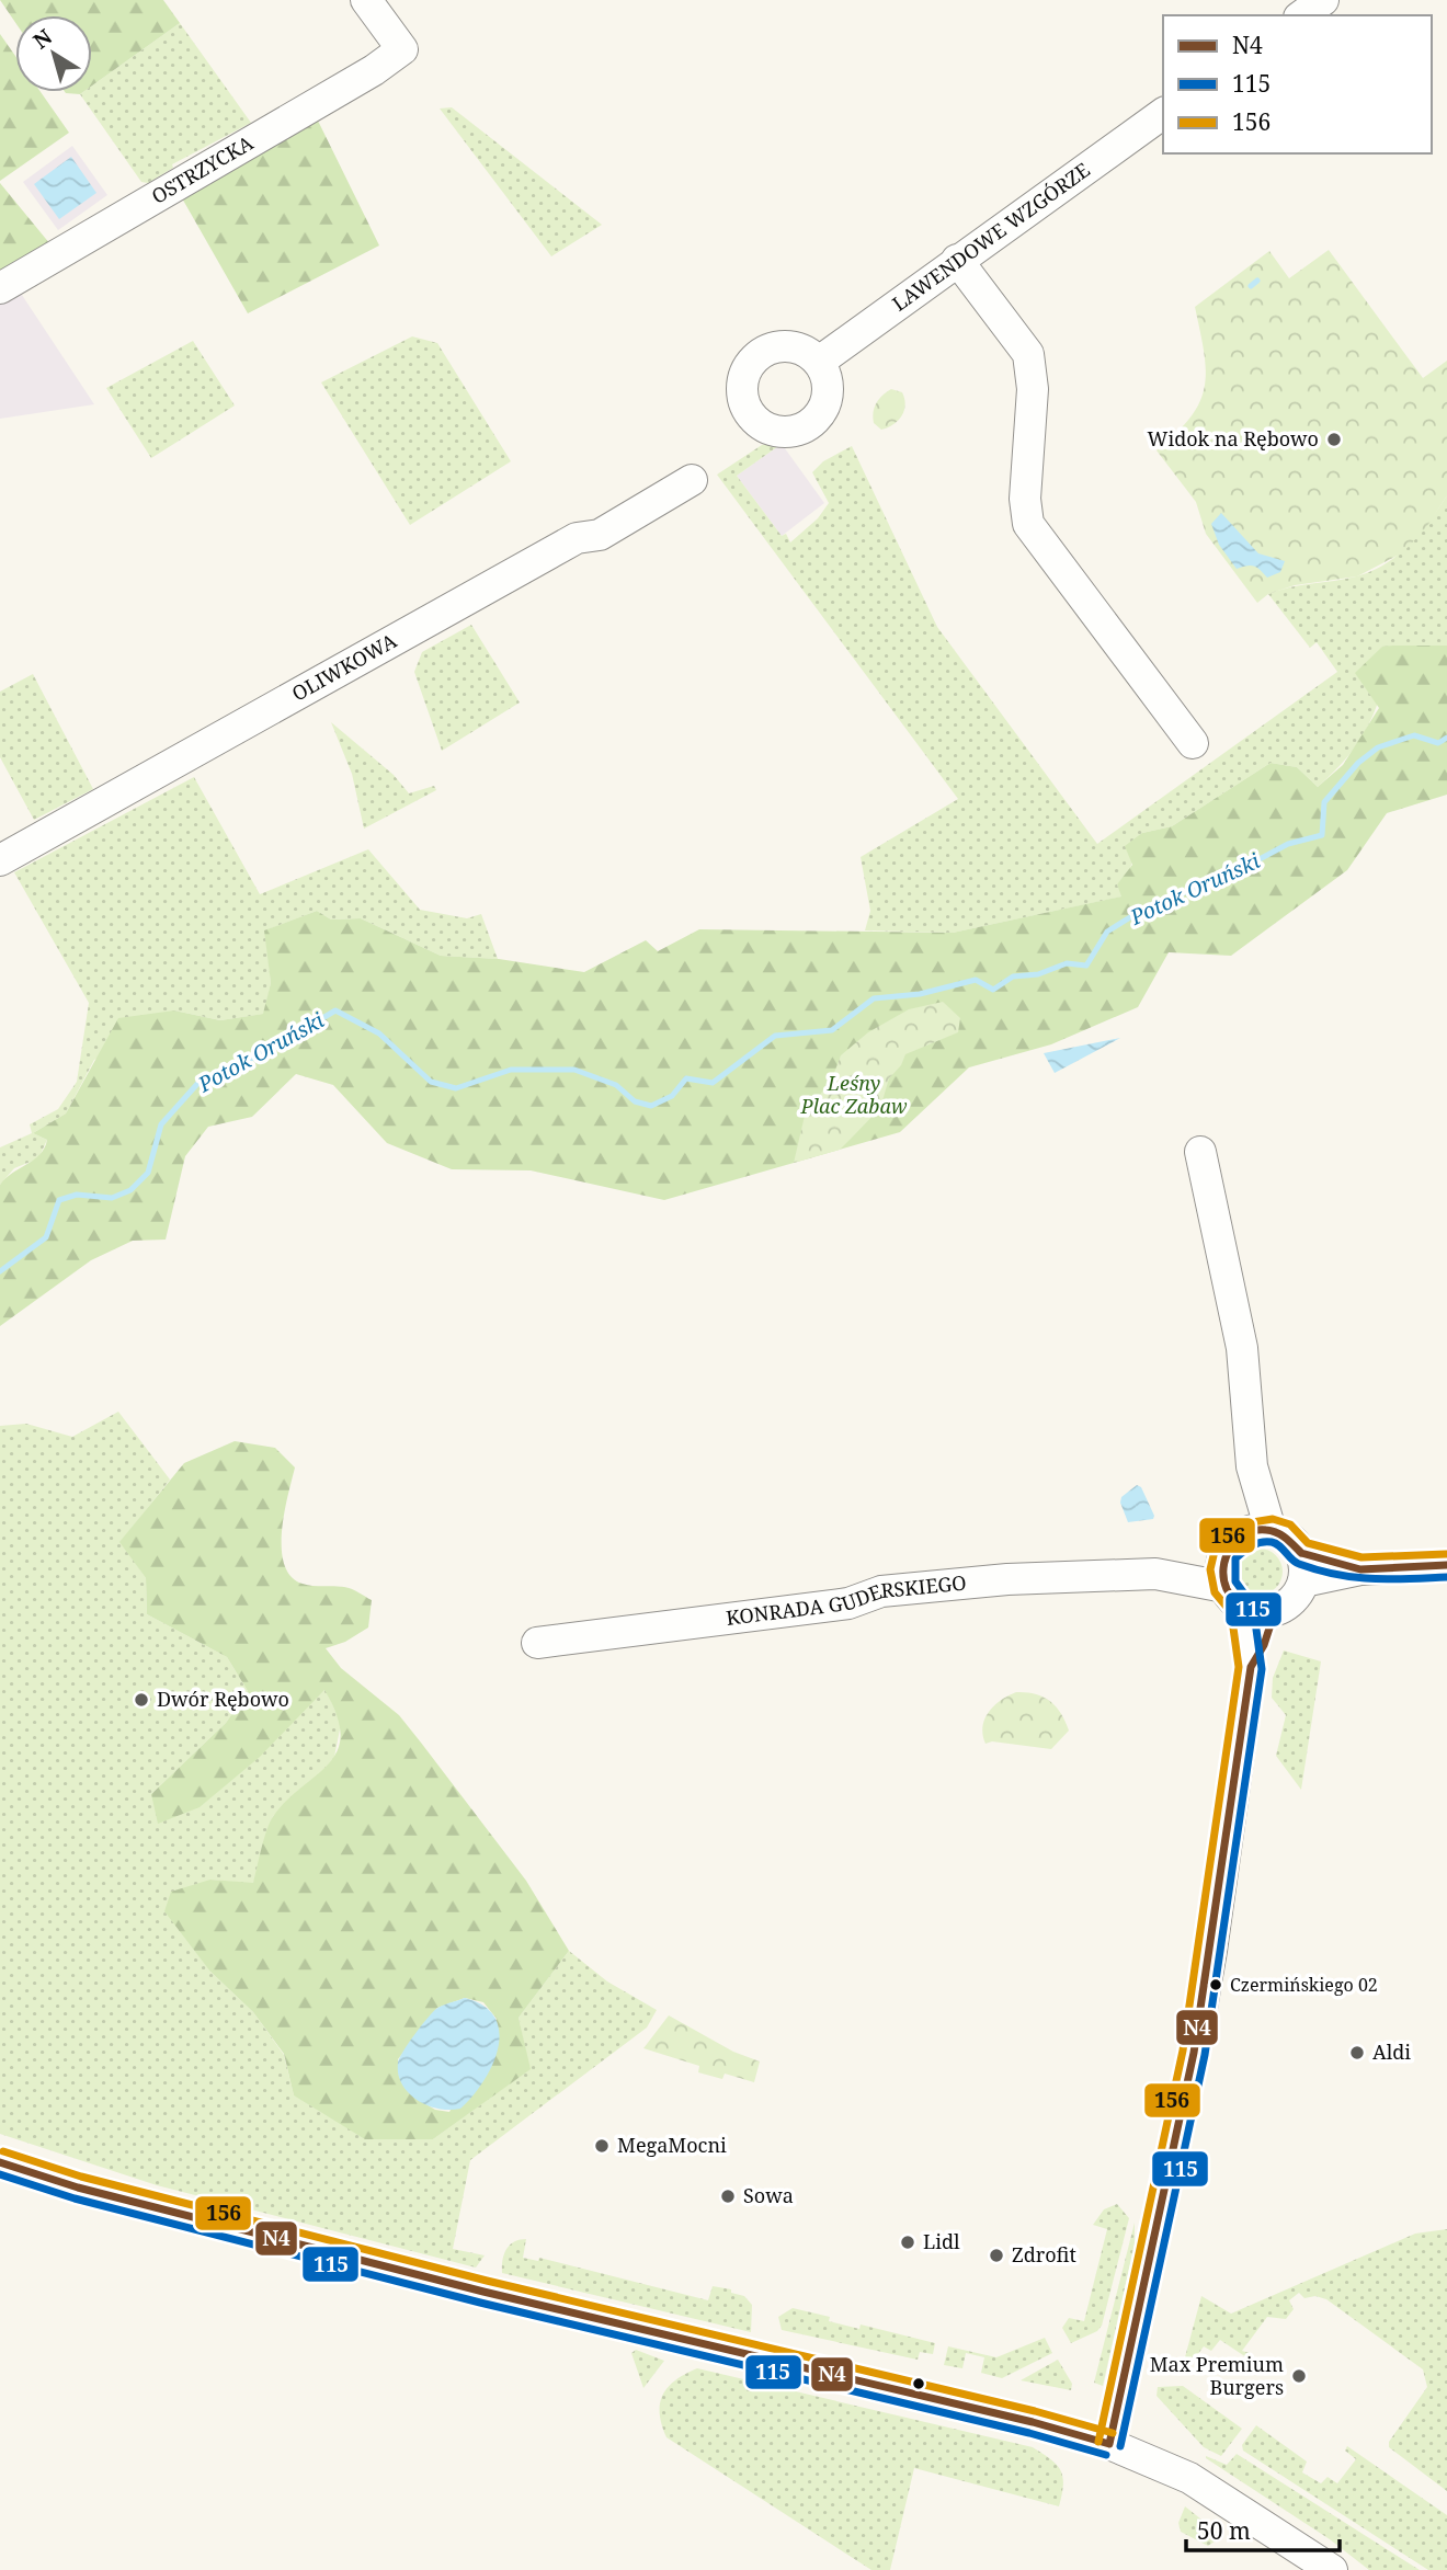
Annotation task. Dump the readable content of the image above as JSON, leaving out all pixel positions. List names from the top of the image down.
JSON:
{
  "streets": {
    "street": [
      "OSTRZYCKA",
      "LAWENDOWE WZGÓRZE",
      "OLIWKOWA",
      "KONRADA GUDERSKIEGO"
    ]
  },
  "water": ["Potok Oruński"],
  "parks": ["Leśny Plac Zabaw"],
  "places": [
    "Widok na Rębowo",
    "Dwór Rębowo",
    "Czermińskiego 02",
    "Aldi",
    "MegaMocni",
    "Sowa",
    "Lidl",
    "Zdrofit",
    "Max Premium Burgers"
  ],
  "lines": ["transit line 156", "transit line N4", "transit line 115"],
  "legend": ["N4", "115", "156"],
  "scale_bar": "50 m",
  "north": "top left"
}
